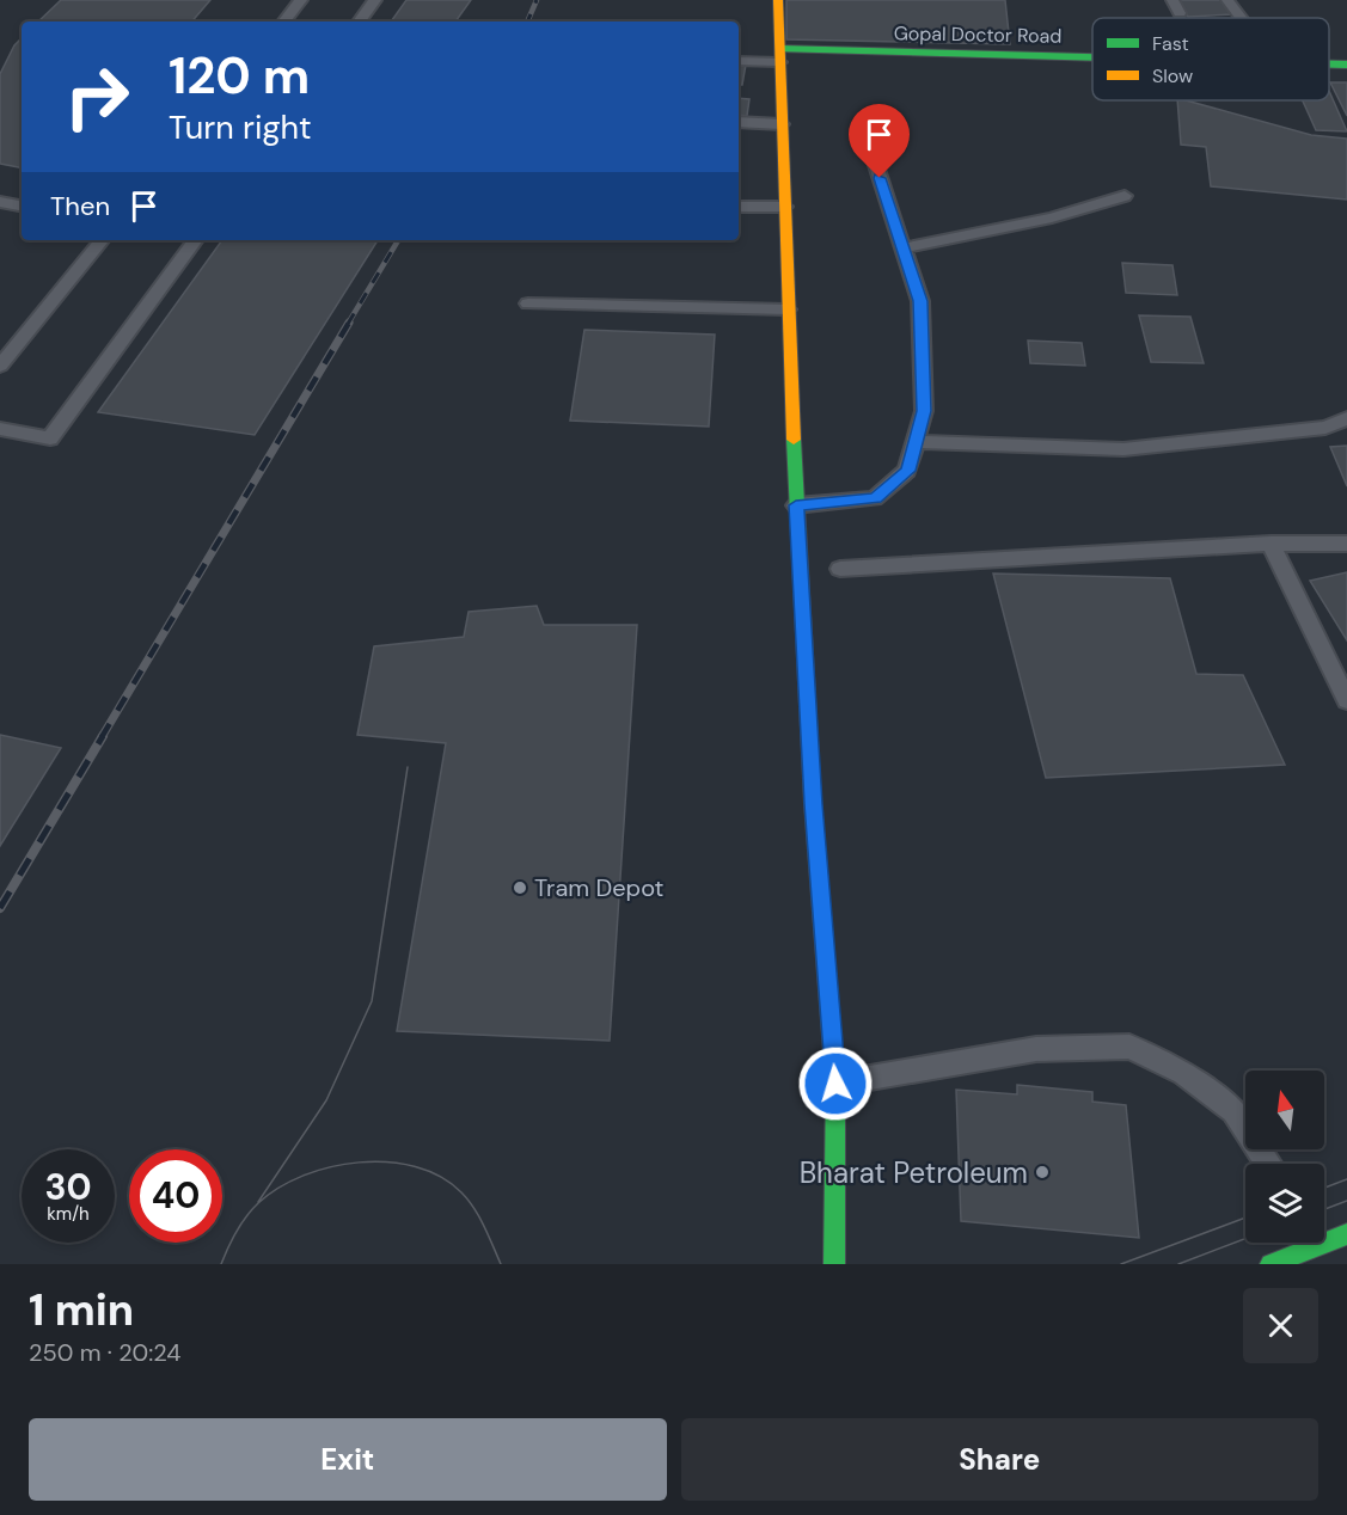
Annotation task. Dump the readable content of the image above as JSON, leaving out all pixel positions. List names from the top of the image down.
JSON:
{
  "streets": {
    "street": ["Gopal Doctor Road"]
  },
  "places": ["Tram Depot", "Bharat Petroleum"],
  "legend": ["Fast", "Slow"],
  "north": "top",
  "page": {
    "turn": ["120 m", "Turn right"],
    "then": "Then",
    "speed": "30 km/h",
    "limit": "40",
    "heading": ["1 min", "250 m · 20:24"],
    "buttons": ["Exit", "Share"]
  }
}
